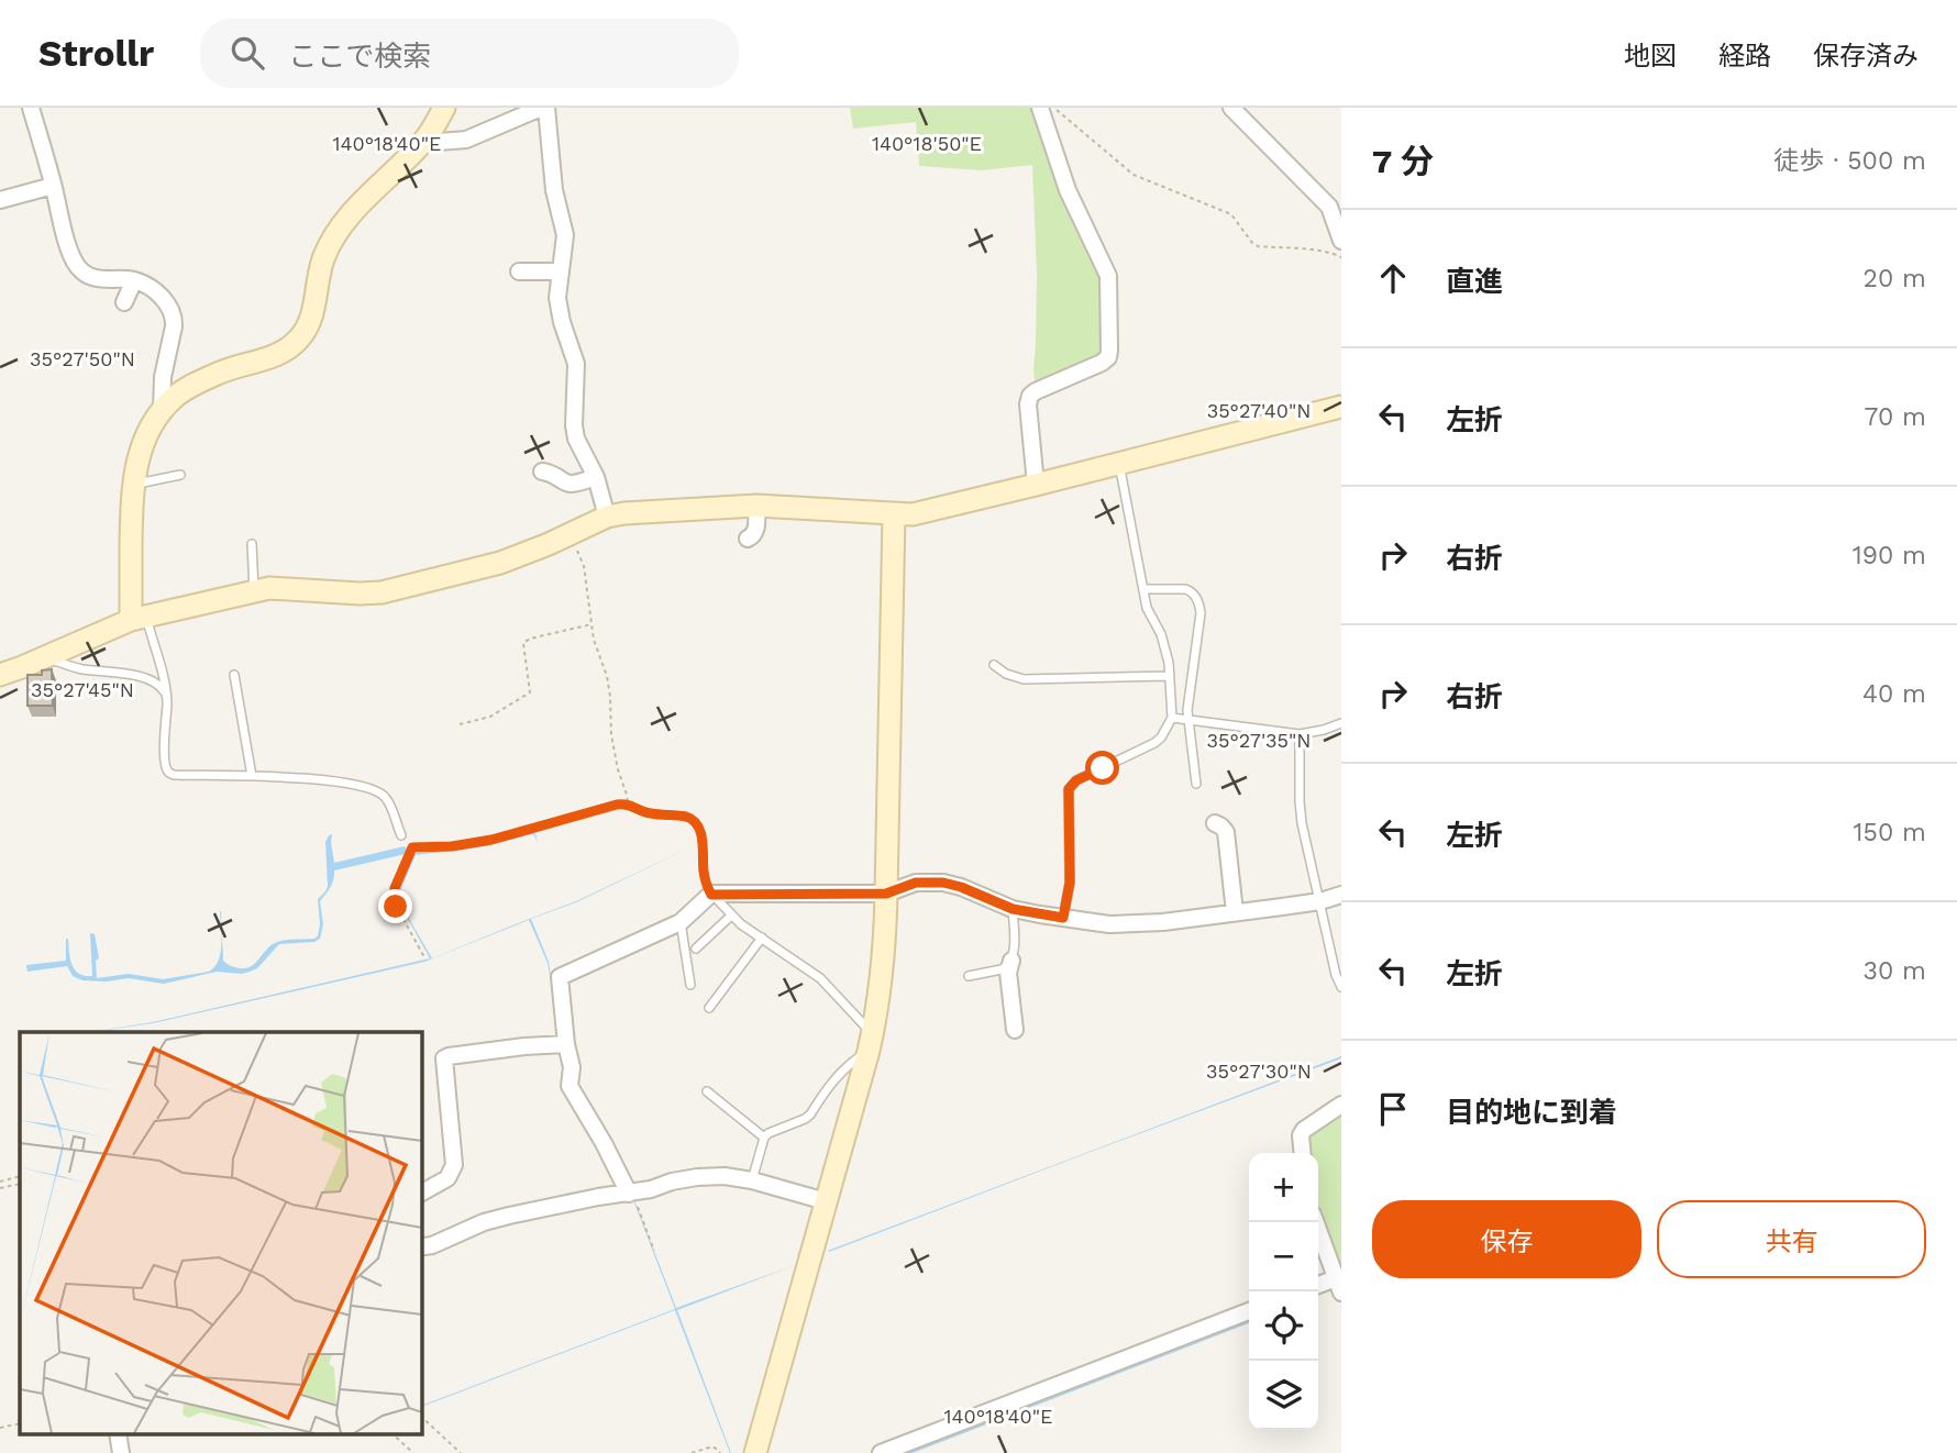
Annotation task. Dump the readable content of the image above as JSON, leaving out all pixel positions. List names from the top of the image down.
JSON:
{
  "page": {
    "header": "Strollr",
    "search": "ここで検索",
    "nav": ["地図", "経路", "保存済み"],
    "heading": ["7 分", "徒歩 · 500 m"],
    "list": [
      ["直進", "20 m"],
      ["左折", "70 m"],
      ["右折", "190 m"],
      ["右折", "40 m"],
      ["左折", "150 m"],
      ["左折", "30 m"],
      "目的地に到着"
    ],
    "map_buttons": ["+", "−"],
    "buttons": ["保存", "共有"]
  },
  "coordinates": [
    "140°18'40\"E",
    "140°18'50\"E",
    "35°27'50\"N",
    "35°27'40\"N",
    "35°27'45\"N",
    "35°27'35\"N",
    "35°27'30\"N"
  ]
}
